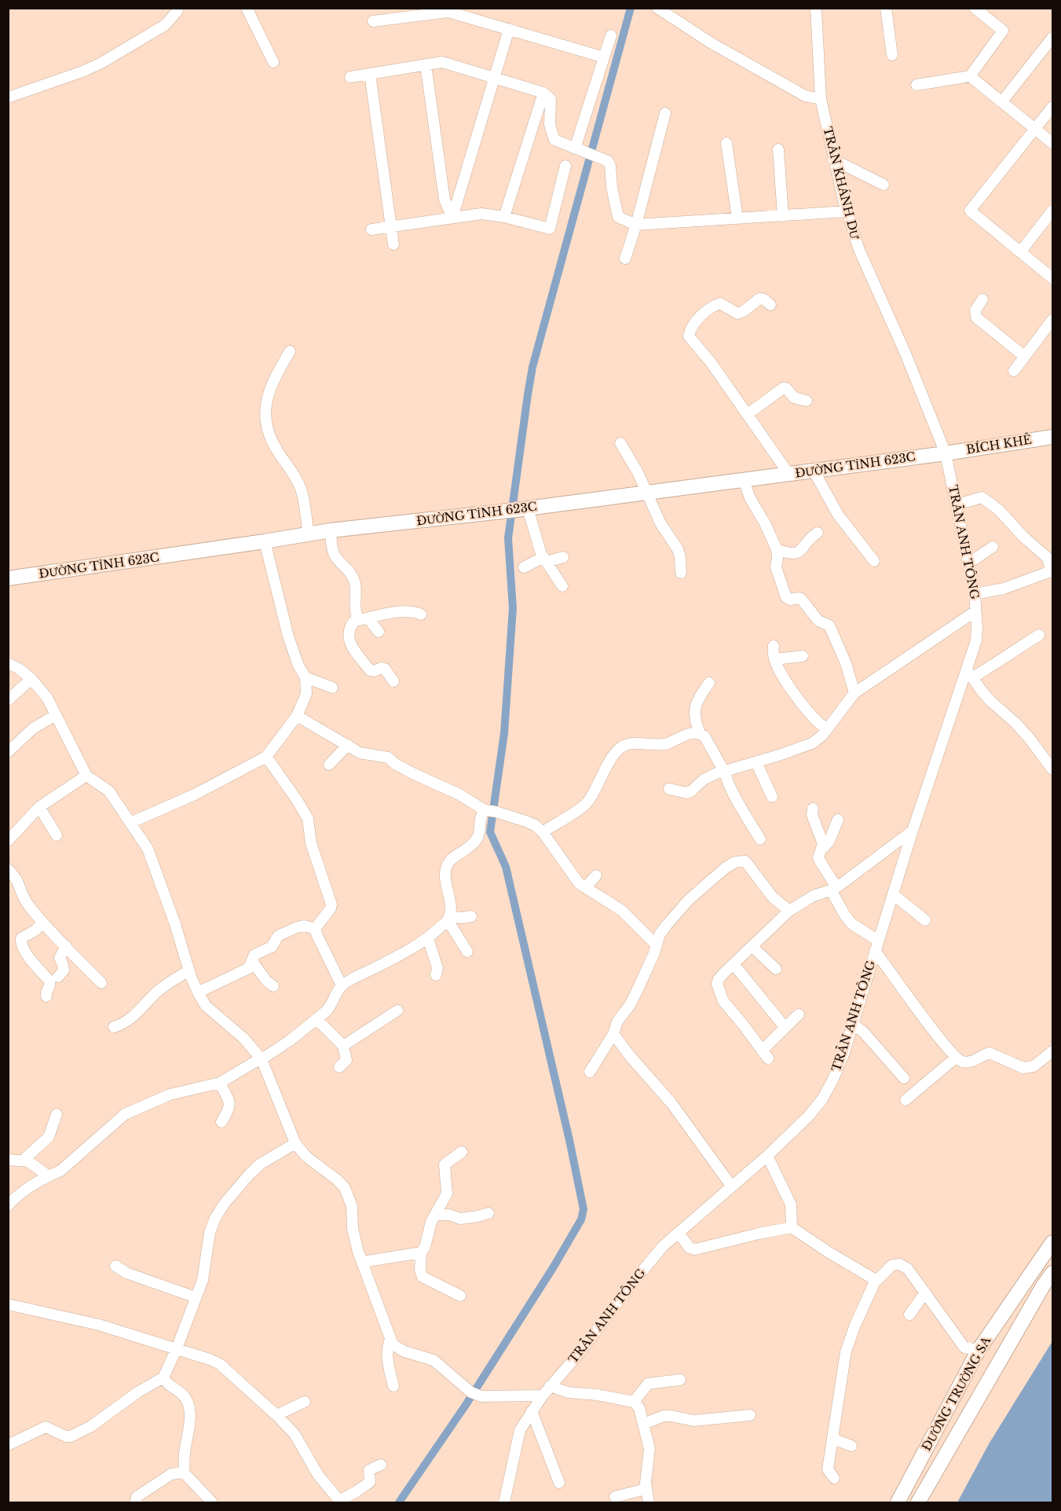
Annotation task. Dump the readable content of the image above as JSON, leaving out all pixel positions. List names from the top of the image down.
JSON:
{
  "streets": {
    "main road": ["BÍCH KHÊ", "ĐƯỜNG TỈNH 623C", "ĐƯỜNG TRƯỜNG SA"],
    "street": ["TRẦN KHÁNH DƯ", "TRẦN ANH TÔNG"]
  },
  "crossings": [
    ["TRẦN KHÁNH DƯ", "BÍCH KHÊ"],
    ["TRẦN KHÁNH DƯ", "ĐƯỜNG TỈNH 623C"],
    ["TRẦN KHÁNH DƯ", "TRẦN ANH TÔNG"],
    ["BÍCH KHÊ", "ĐƯỜNG TỈNH 623C"],
    ["BÍCH KHÊ", "TRẦN ANH TÔNG"],
    ["ĐƯỜNG TỈNH 623C", "TRẦN ANH TÔNG"]
  ]
}
